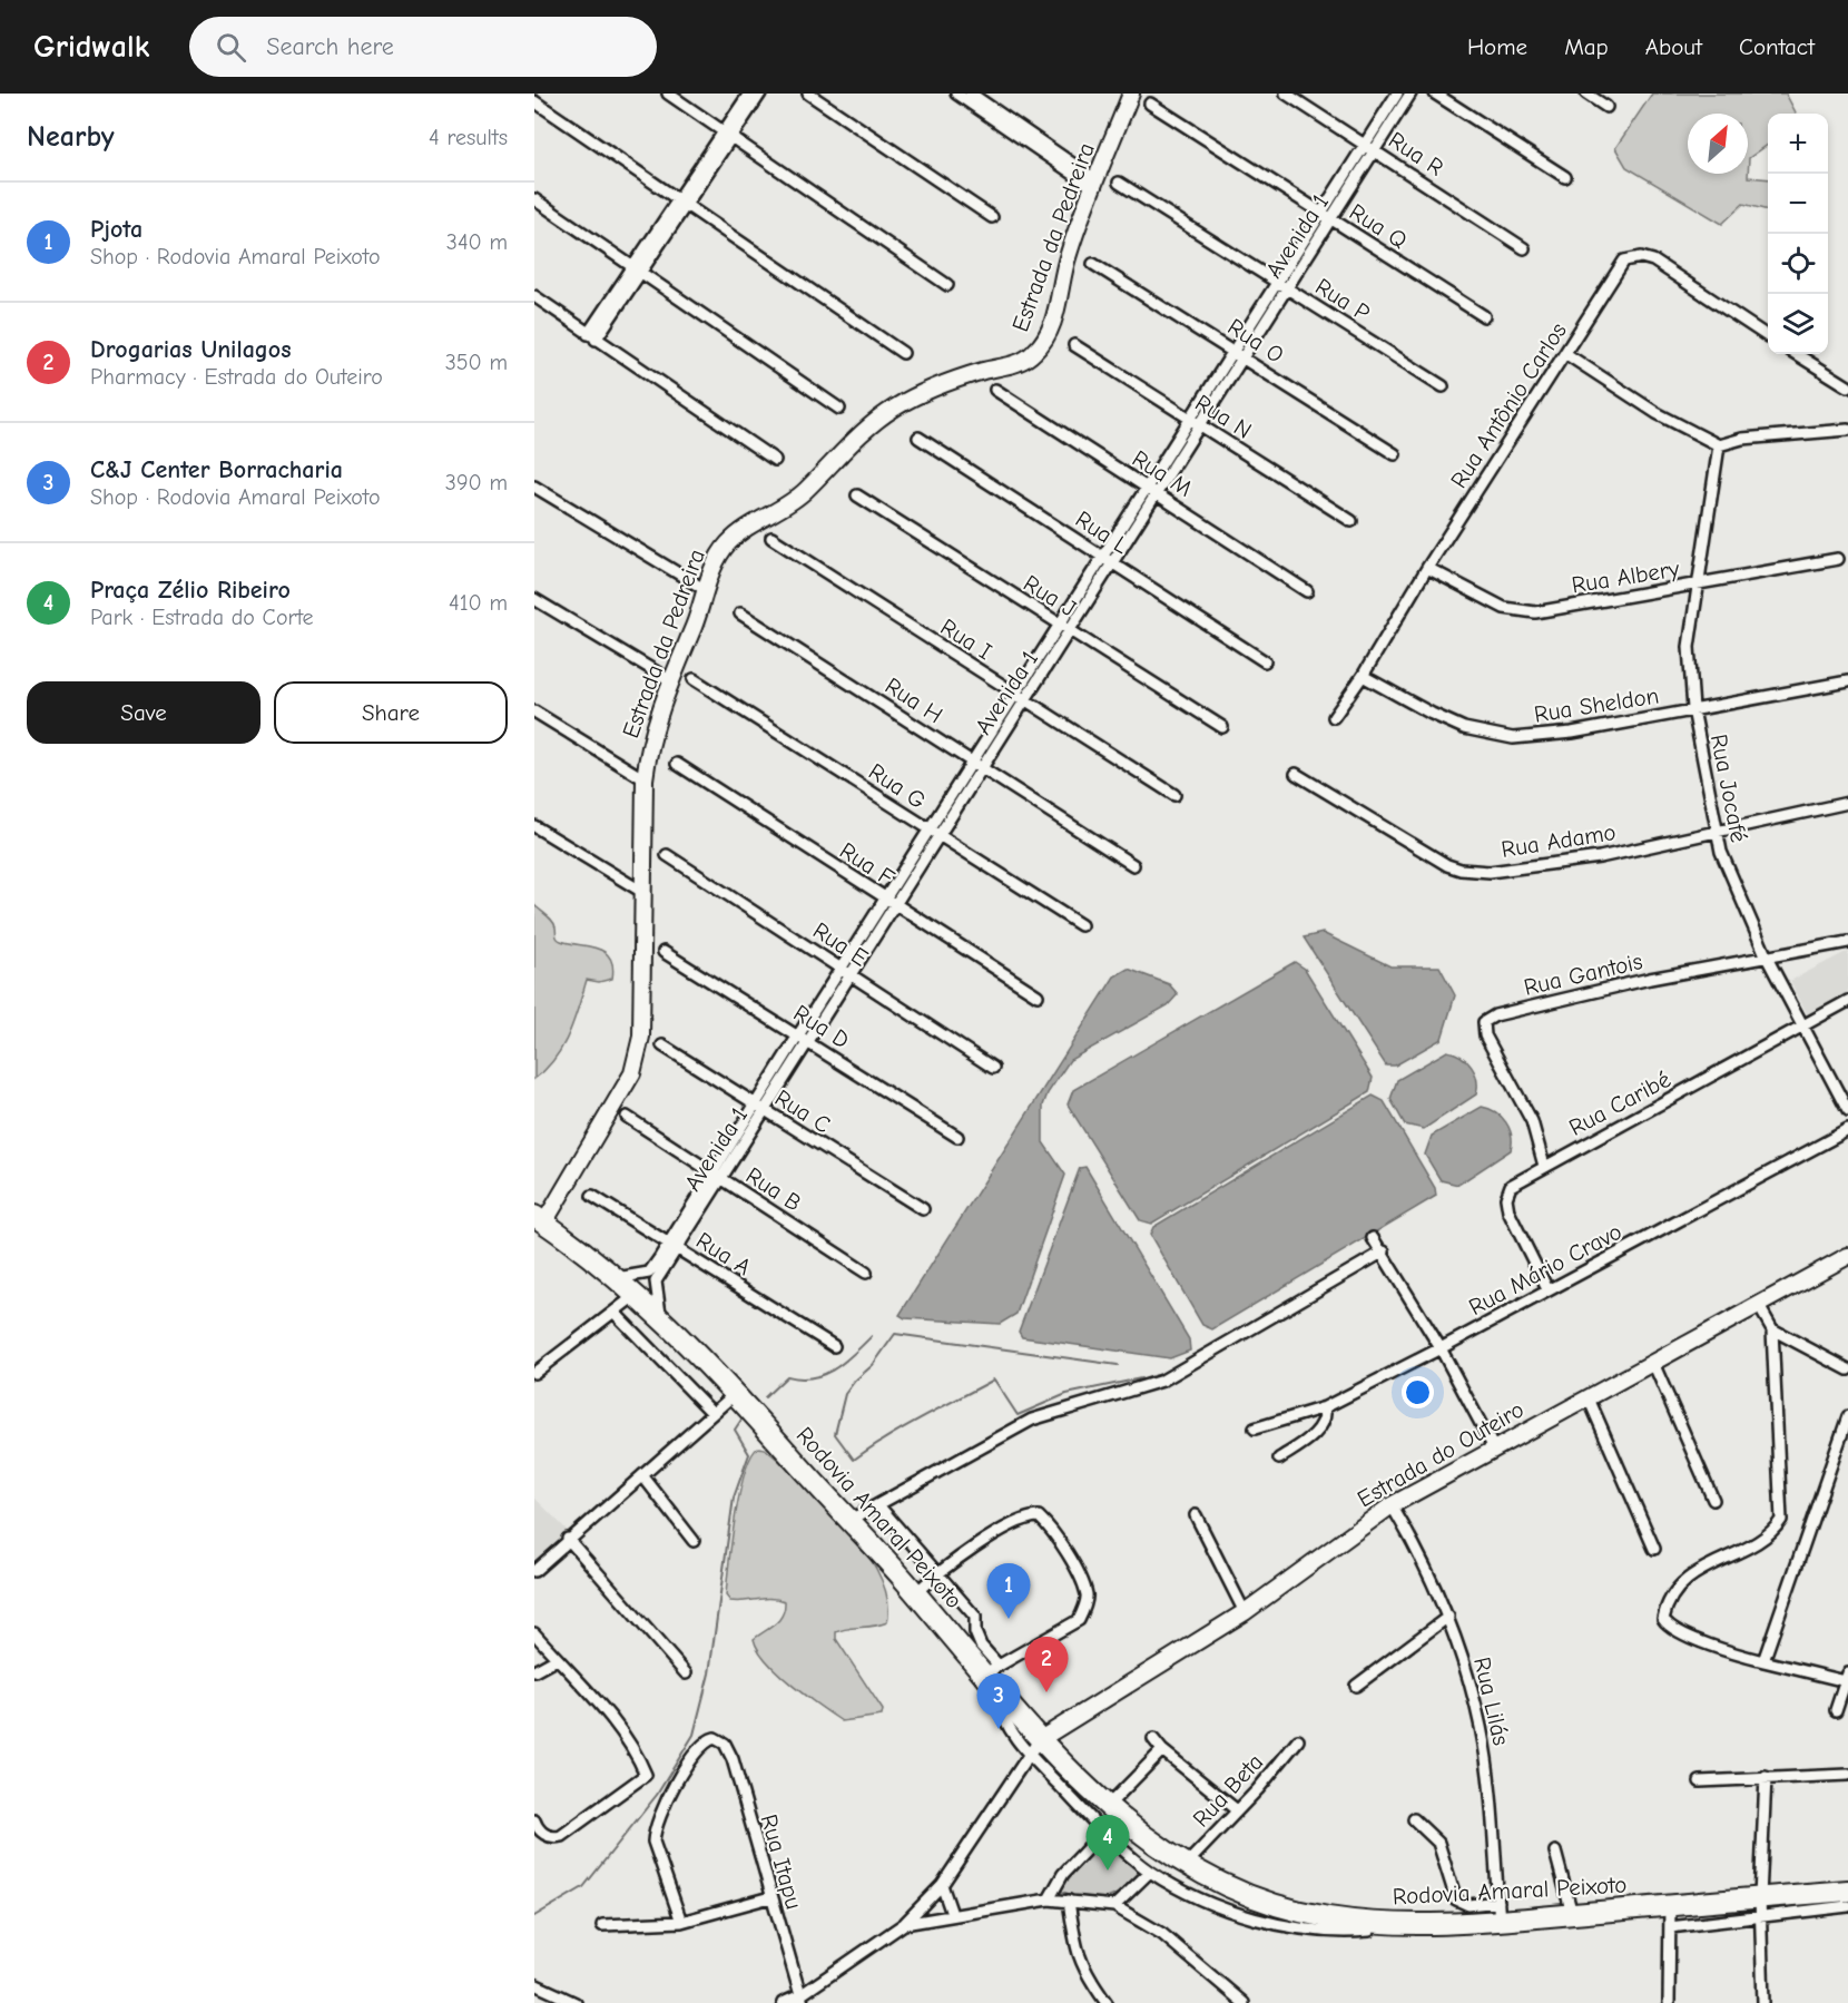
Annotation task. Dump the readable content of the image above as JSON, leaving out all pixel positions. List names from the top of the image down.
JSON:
{
  "streets": {
    "highway": ["Rodovia Amaral Peixoto"],
    "street": [
      "Rua R",
      "Rua Q",
      "Avenida 1",
      "Estrada da Pedreira",
      "Rua P",
      "Rua O",
      "Rua Antônio Carlos",
      "Rua N",
      "Rua M",
      "Rua L",
      "Rua Albery",
      "Rua J",
      "Rua I",
      "Rua H",
      "Rua Sheldon",
      "Rua G",
      "Rua Jocafé",
      "Rua Adamo",
      "Rua F",
      "Rua E",
      "Rua Gantois",
      "Rua D",
      "Rua Caribé",
      "Rua C",
      "Rua B",
      "Rua A",
      "Rua Mário Cravo",
      "Estrada do Outeiro",
      "Rua Lilás",
      "Rua Beta",
      "Rua Itapu"
    ]
  },
  "crossings": [
    ["Rua R", "Avenida 1"],
    ["Rua Q", "Avenida 1"],
    ["Avenida 1", "Rua P"],
    ["Avenida 1", "Rua O"],
    ["Avenida 1", "Rua N"],
    ["Avenida 1", "Rua M"],
    ["Avenida 1", "Rua L"],
    ["Avenida 1", "Rua J"],
    ["Avenida 1", "Rua I"],
    ["Avenida 1", "Rua H"],
    ["Avenida 1", "Rua G"],
    ["Avenida 1", "Rua F"],
    ["Avenida 1", "Rua E"],
    ["Avenida 1", "Rua D"],
    ["Avenida 1", "Rua C"],
    ["Avenida 1", "Rua B"],
    ["Avenida 1", "Rua A"],
    ["Avenida 1", "Rodovia Amaral Peixoto"],
    ["Estrada da Pedreira", "Rodovia Amaral Peixoto"],
    ["Rua Antônio Carlos", "Rua Albery"],
    ["Rua Antônio Carlos", "Rua Sheldon"],
    ["Rua Albery", "Rua Jocafé"],
    ["Rua Sheldon", "Rua Jocafé"],
    ["Rua Jocafé", "Rua Adamo"],
    ["Rua Jocafé", "Rua Gantois"],
    ["Rua Jocafé", "Rua Caribé"],
    ["Rua Gantois", "Rua Caribé"],
    ["Rua Caribé", "Rua Mário Cravo"],
    ["Estrada do Outeiro", "Rodovia Amaral Peixoto"],
    ["Estrada do Outeiro", "Rua Lilás"],
    ["Rodovia Amaral Peixoto", "Rua Lilás"],
    ["Rodovia Amaral Peixoto", "Rua Beta"]
  ],
  "north": "top right",
  "page": {
    "header": "Gridwalk",
    "search": "Search here",
    "nav": [
      "Home",
      "Map",
      "About",
      "Contact"
    ],
    "heading": ["Nearby", "4 results"],
    "map_buttons": ["+", "−"],
    "list": [
      {
        "mark": "1",
        "name": "Pjota",
        "note": "Shop · Rodovia Amaral Peixoto",
        "value": "340 m"
      },
      {
        "mark": "2",
        "name": "Drogarias Unilagos",
        "note": "Pharmacy · Estrada do Outeiro",
        "value": "350 m"
      },
      {
        "mark": "3",
        "name": "C&J Center Borracharia",
        "note": "Shop · Rodovia Amaral Peixoto",
        "value": "390 m"
      },
      {
        "mark": "4",
        "name": "Praça Zélio Ribeiro",
        "note": "Park · Estrada do Corte",
        "value": "410 m"
      }
    ],
    "buttons": ["Save", "Share"],
    "pins": [
      "1",
      "2",
      "3",
      "4"
    ]
  }
}
